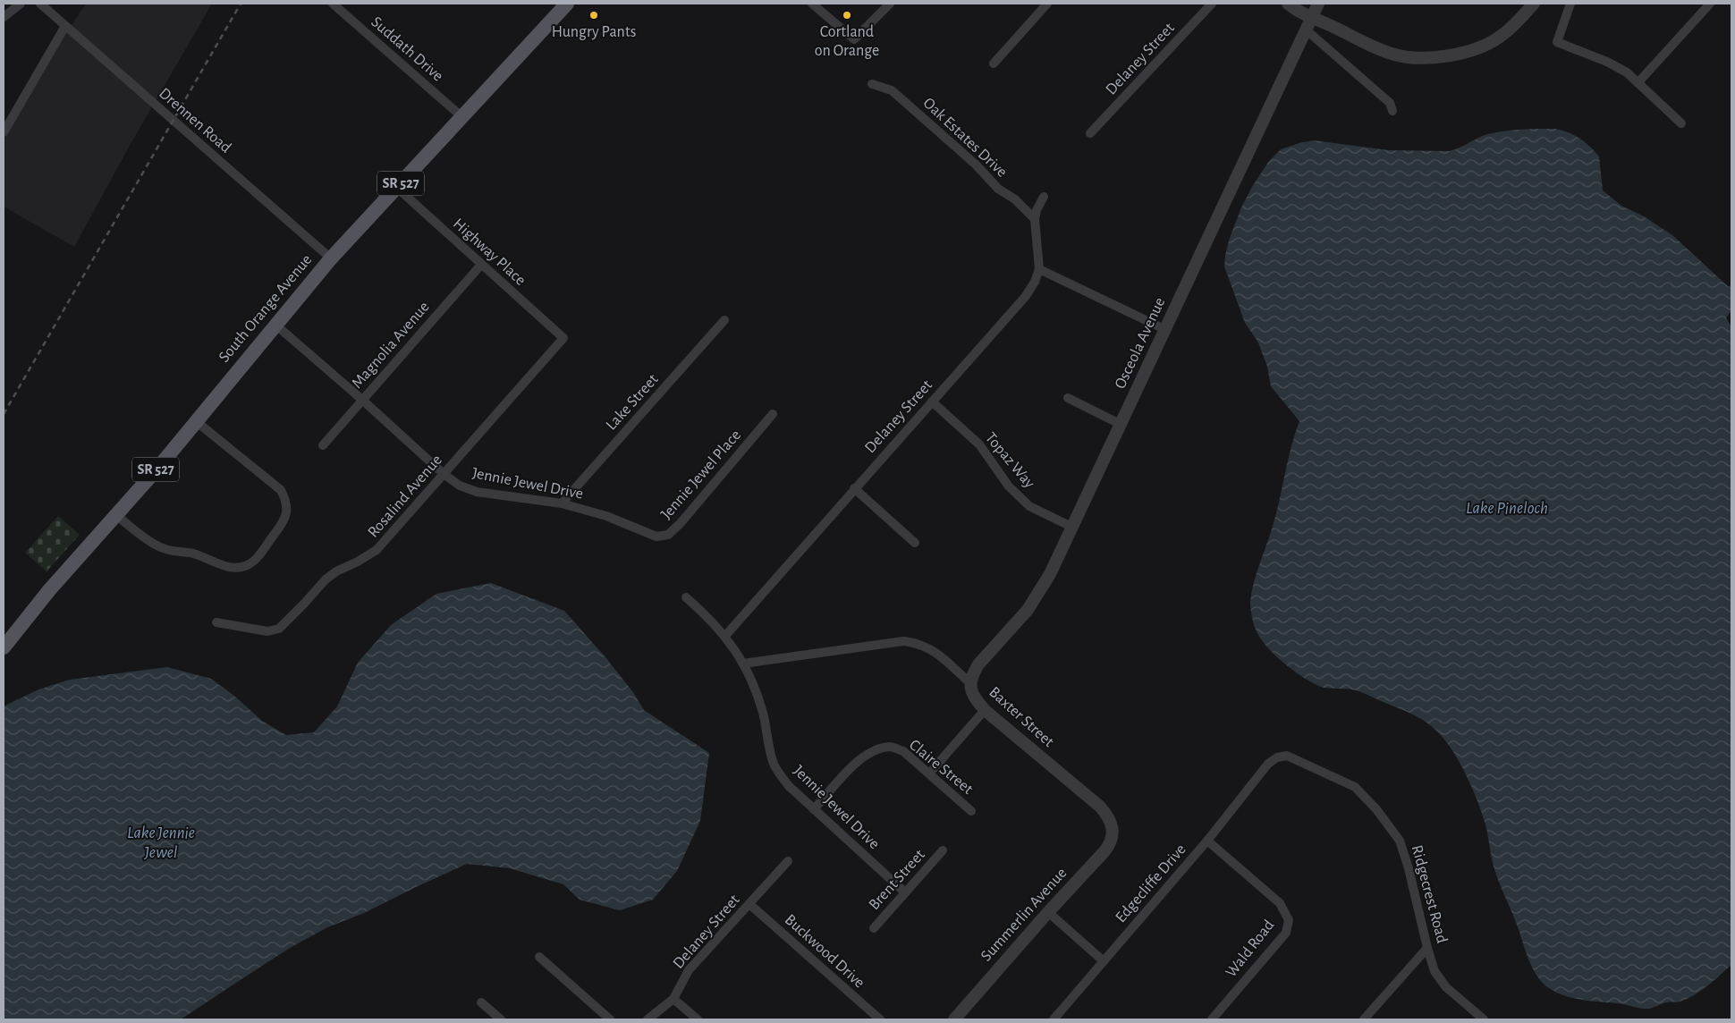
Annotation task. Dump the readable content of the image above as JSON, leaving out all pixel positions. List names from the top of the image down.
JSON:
{
  "streets": {
    "main road": ["SR 527", "South Orange Avenue"],
    "street": [
      "Suddath Drive",
      "Delaney Street",
      "Drennen Road",
      "Oak Estates Drive",
      "Highway Place",
      "Osceola Avenue",
      "Magnolia Avenue",
      "Lake Street",
      "Topaz Way",
      "Jennie Jewel Place",
      "Jennie Jewel Drive",
      "Rosalind Avenue",
      "Baxter Street",
      "Claire Street",
      "Brent Street",
      "Edgecliffe Drive",
      "Ridgecrest Road",
      "Summerlin Avenue",
      "Wald Road",
      "Buckwood Drive"
    ]
  },
  "crossings": [
    ["Suddath Drive", "South Orange Avenue"],
    ["Delaney Street", "Topaz Way"],
    ["Delaney Street", "Jennie Jewel Drive"],
    ["Delaney Street", "Buckwood Drive"],
    ["Drennen Road", "South Orange Avenue"],
    ["Highway Place", "South Orange Avenue"],
    ["Highway Place", "Magnolia Avenue"],
    ["Highway Place", "Rosalind Avenue"],
    ["South Orange Avenue", "Jennie Jewel Drive"],
    ["Osceola Avenue", "Topaz Way"],
    ["Osceola Avenue", "Baxter Street"],
    ["Magnolia Avenue", "Jennie Jewel Drive"],
    ["Lake Street", "Jennie Jewel Drive"],
    ["Jennie Jewel Place", "Jennie Jewel Drive"],
    ["Jennie Jewel Drive", "Rosalind Avenue"],
    ["Jennie Jewel Drive", "Baxter Street"],
    ["Jennie Jewel Drive", "Claire Street"],
    ["Jennie Jewel Drive", "Brent Street"],
    ["Baxter Street", "Summerlin Avenue"],
    ["Edgecliffe Drive", "Ridgecrest Road"],
    ["Edgecliffe Drive", "Wald Road"]
  ],
  "water": ["Lake Pineloch", "Lake Jennie Jewel"],
  "places": ["Hungry Pants", "Cortland on Orange"]
}
